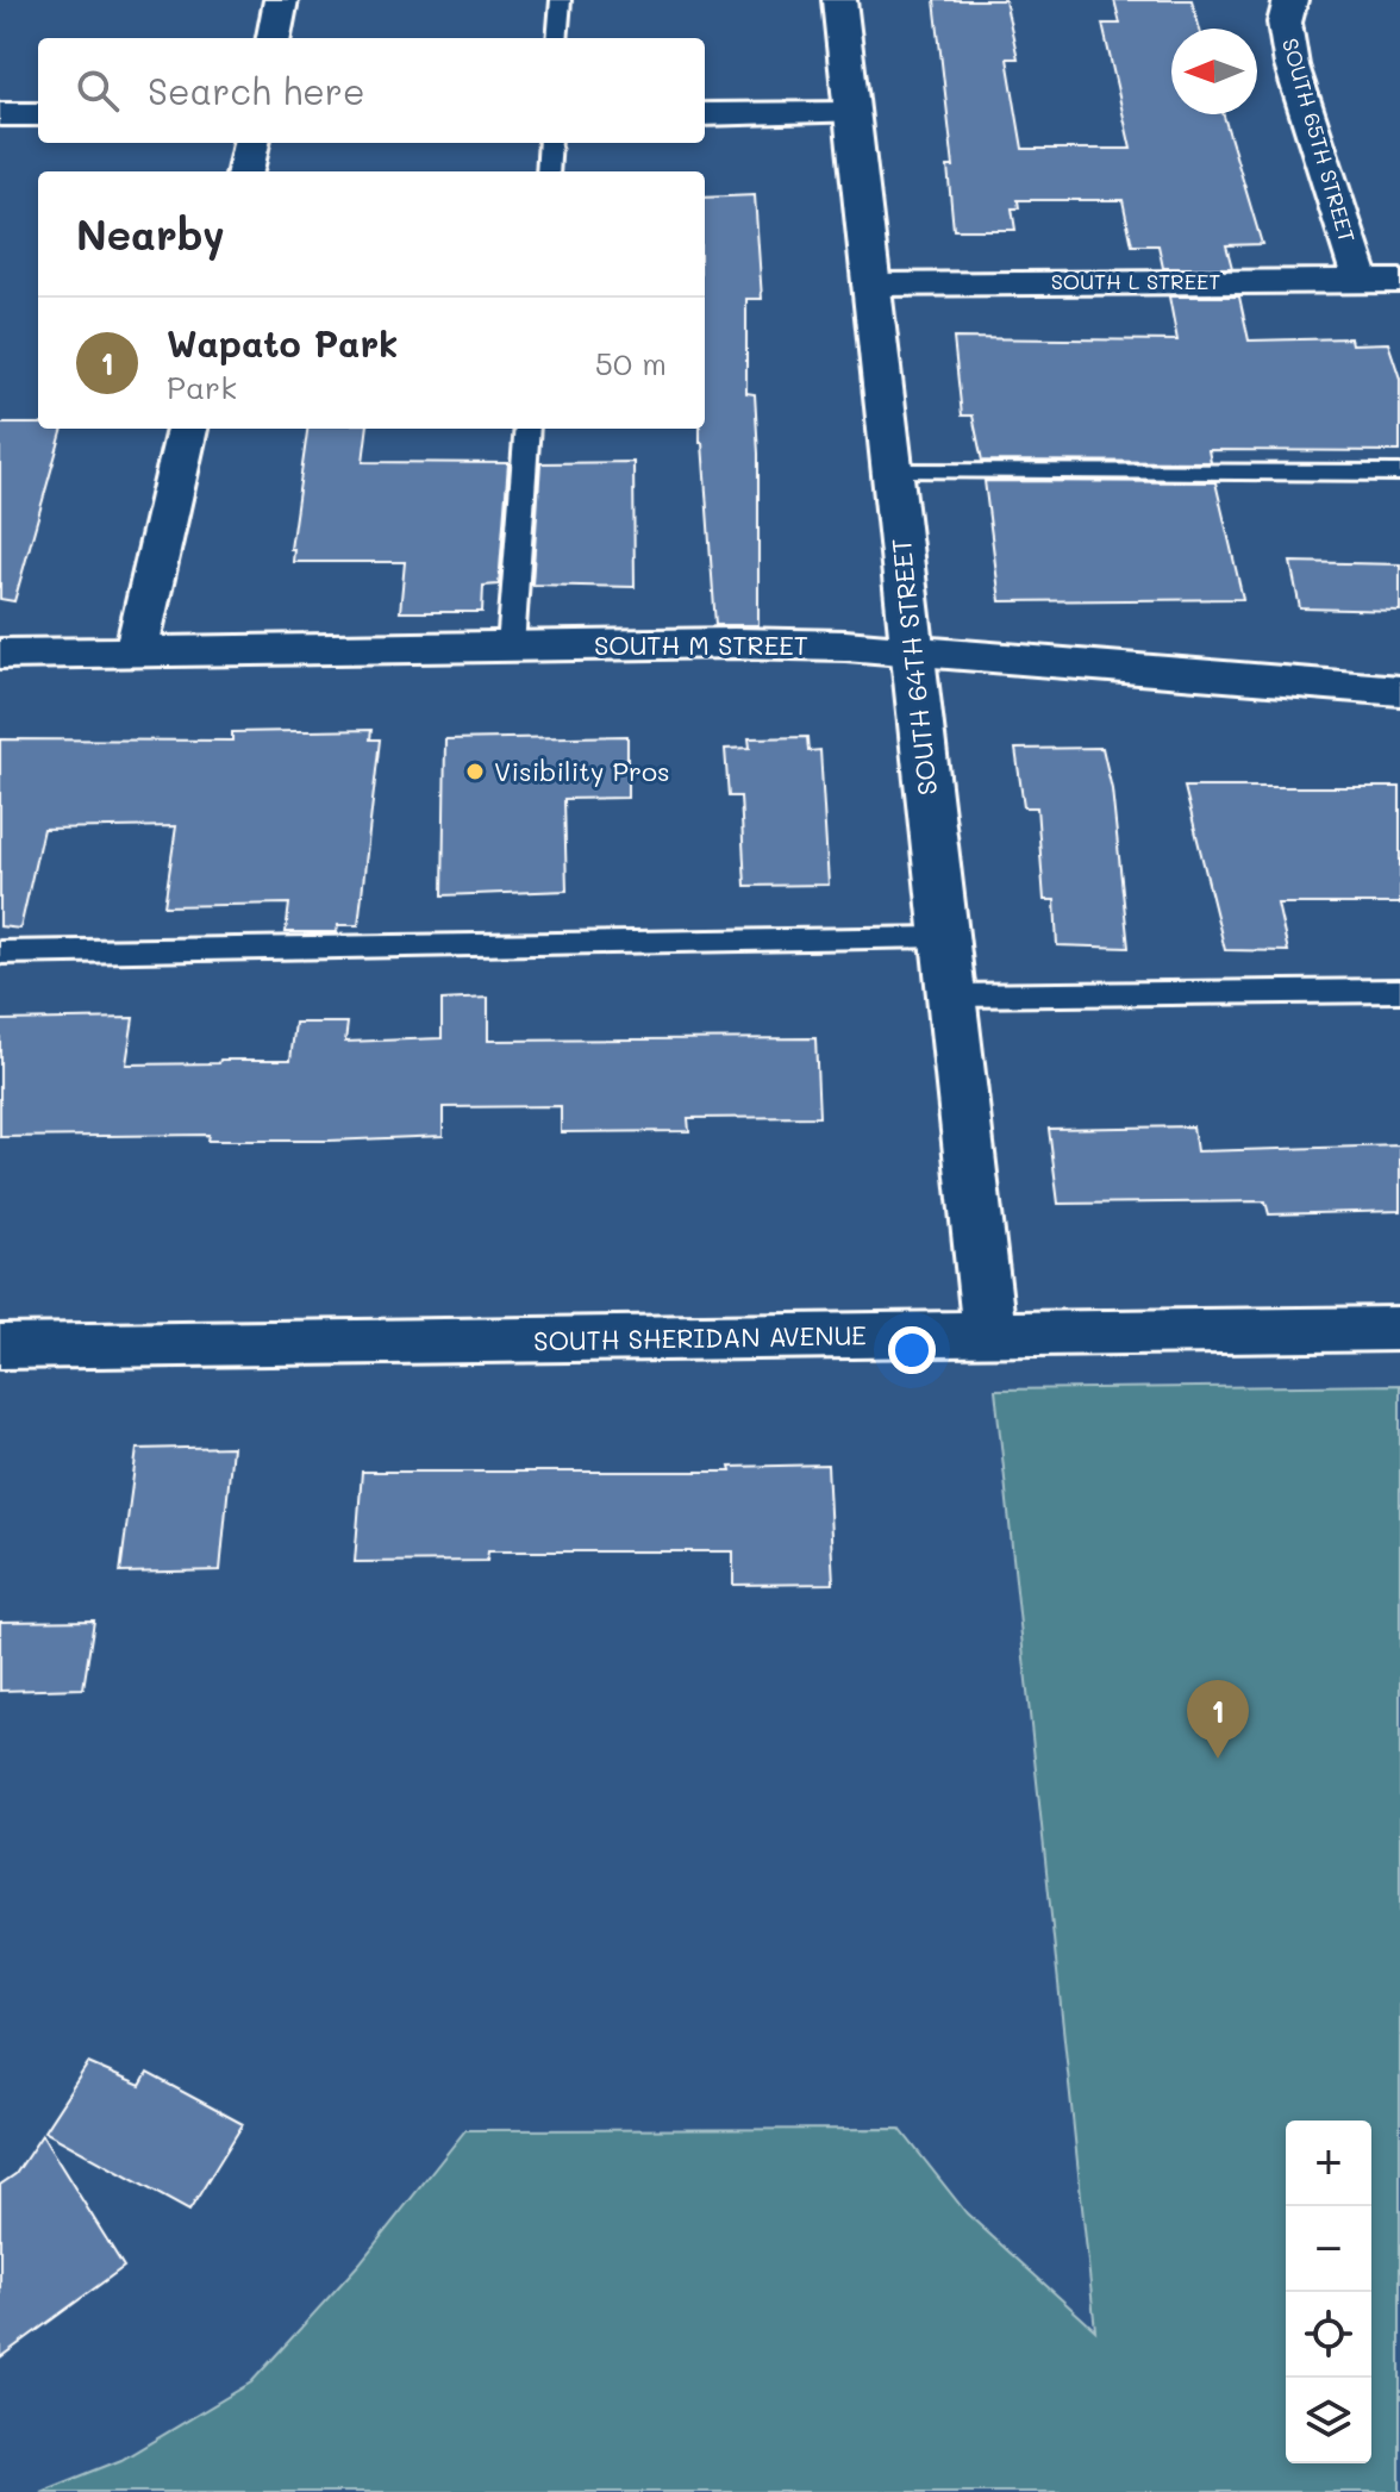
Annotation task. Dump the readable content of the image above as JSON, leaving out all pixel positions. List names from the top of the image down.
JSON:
{
  "streets": {
    "street": [
      "SOUTH 65TH STREET",
      "SOUTH L STREET",
      "SOUTH M STREET",
      "SOUTH 64TH STREET",
      "SOUTH SHERIDAN AVENUE"
    ]
  },
  "crossings": [
    ["SOUTH 65TH STREET", "SOUTH L STREET"],
    ["SOUTH L STREET", "SOUTH 64TH STREET"],
    ["SOUTH M STREET", "SOUTH 64TH STREET"],
    ["SOUTH 64TH STREET", "SOUTH SHERIDAN AVENUE"]
  ],
  "places": ["Visibility Pros"],
  "north": "left",
  "page": {
    "search": "Search here",
    "heading": "Nearby",
    "list": [
      {
        "mark": "1",
        "name": "Wapato Park",
        "note": "Park",
        "value": "50 m"
      }
    ],
    "pins": "1",
    "map_buttons": ["+", "−"]
  }
}
